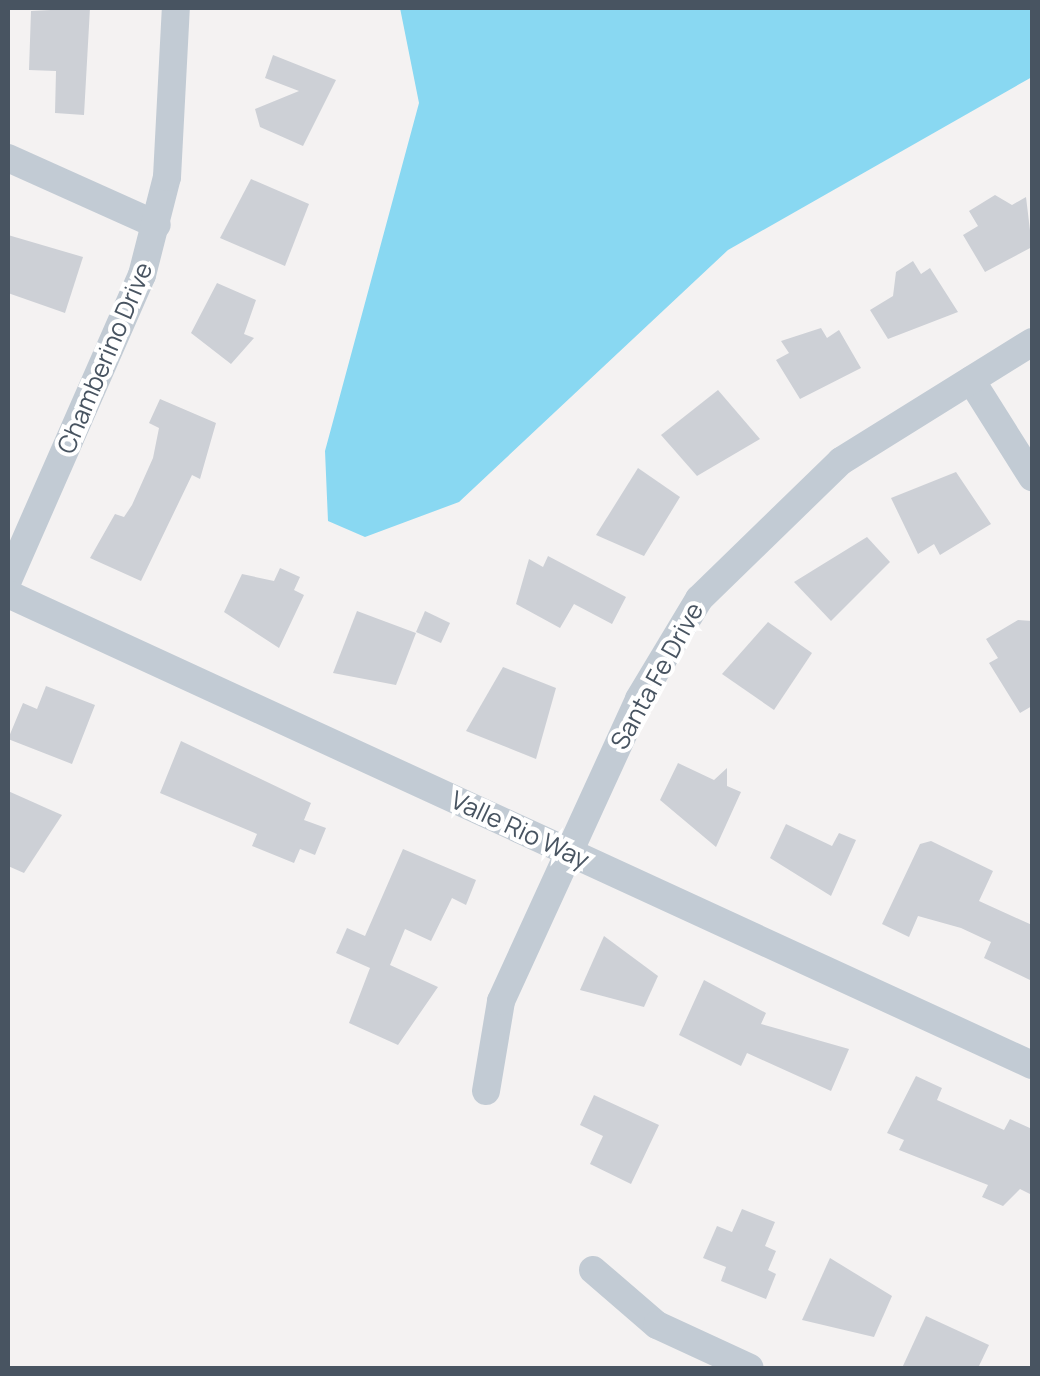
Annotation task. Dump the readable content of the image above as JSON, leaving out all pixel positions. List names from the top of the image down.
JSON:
{
  "streets": {
    "street": ["Chamberino Drive", "Santa Fe Drive", "Valle Rio Way"]
  },
  "crossings": [
    ["Santa Fe Drive", "Valle Rio Way"]
  ]
}
